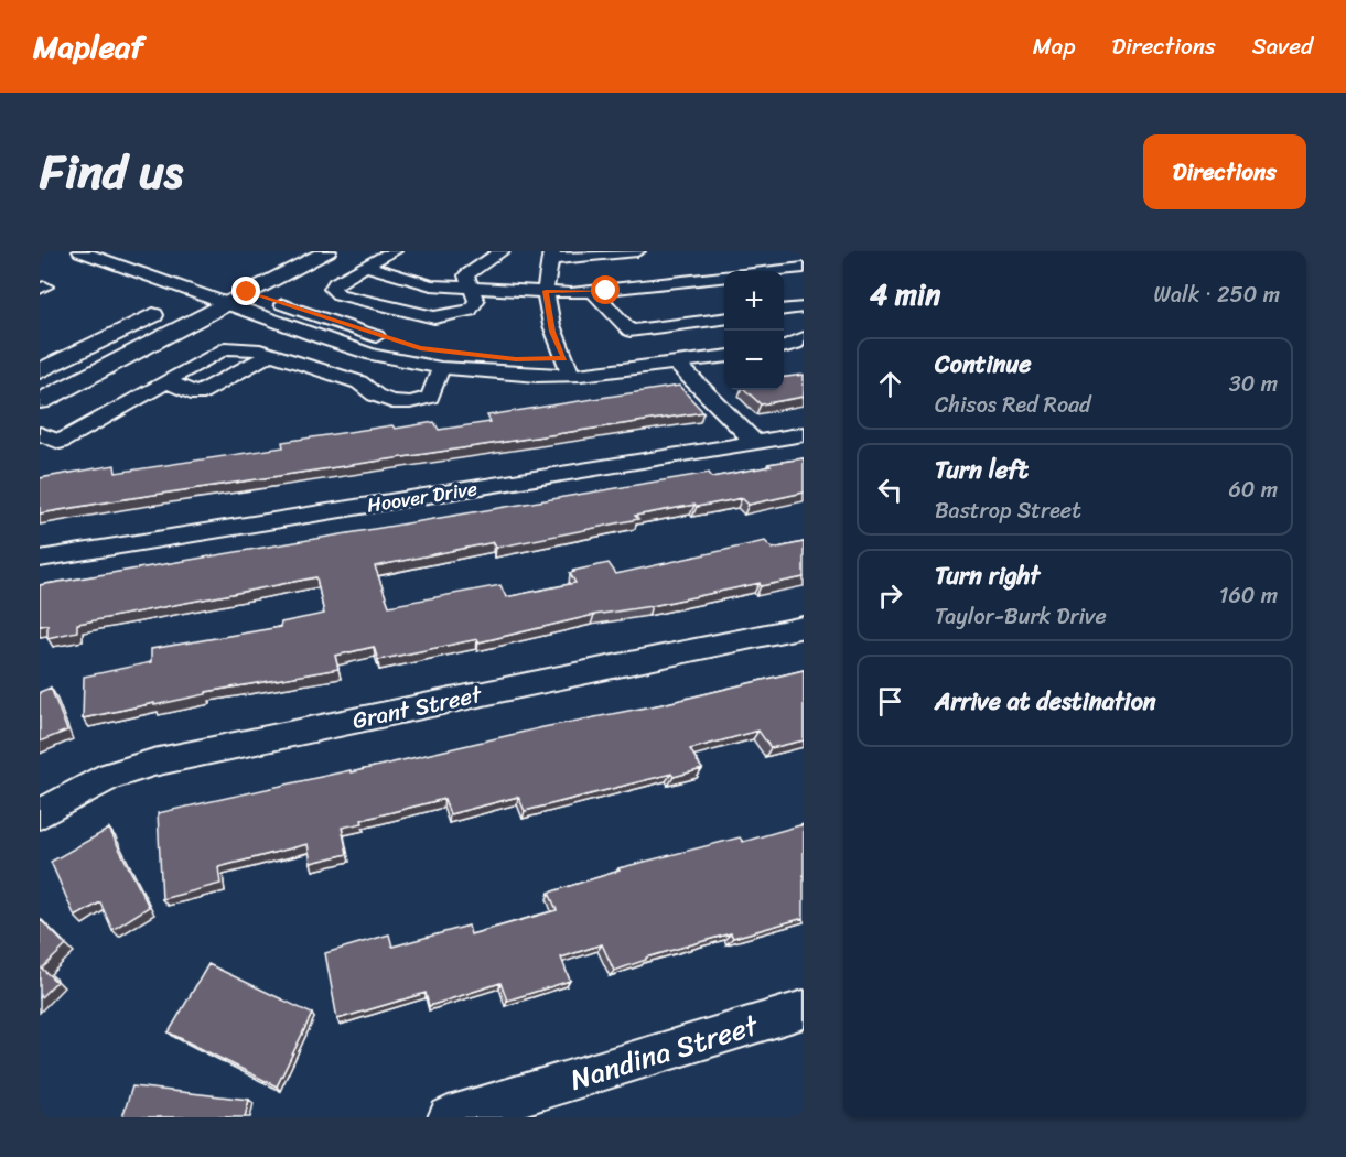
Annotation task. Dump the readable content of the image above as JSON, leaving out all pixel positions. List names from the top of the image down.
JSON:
{
  "streets": {
    "street": ["Hoover Drive", "Grant Street", "Nandina Street"]
  },
  "page": {
    "header": "Mapleaf",
    "nav": ["Map", "Directions", "Saved"],
    "title": "Find us",
    "buttons": "Directions",
    "heading": ["4 min", "Walk · 250 m"],
    "map_buttons": ["+", "−"],
    "list": [
      ["Continue", "Chisos Red Road", "30 m"],
      ["Turn left", "Bastrop Street", "60 m"],
      ["Turn right", "Taylor-Burk Drive", "160 m"],
      "Arrive at destination"
    ]
  }
}
